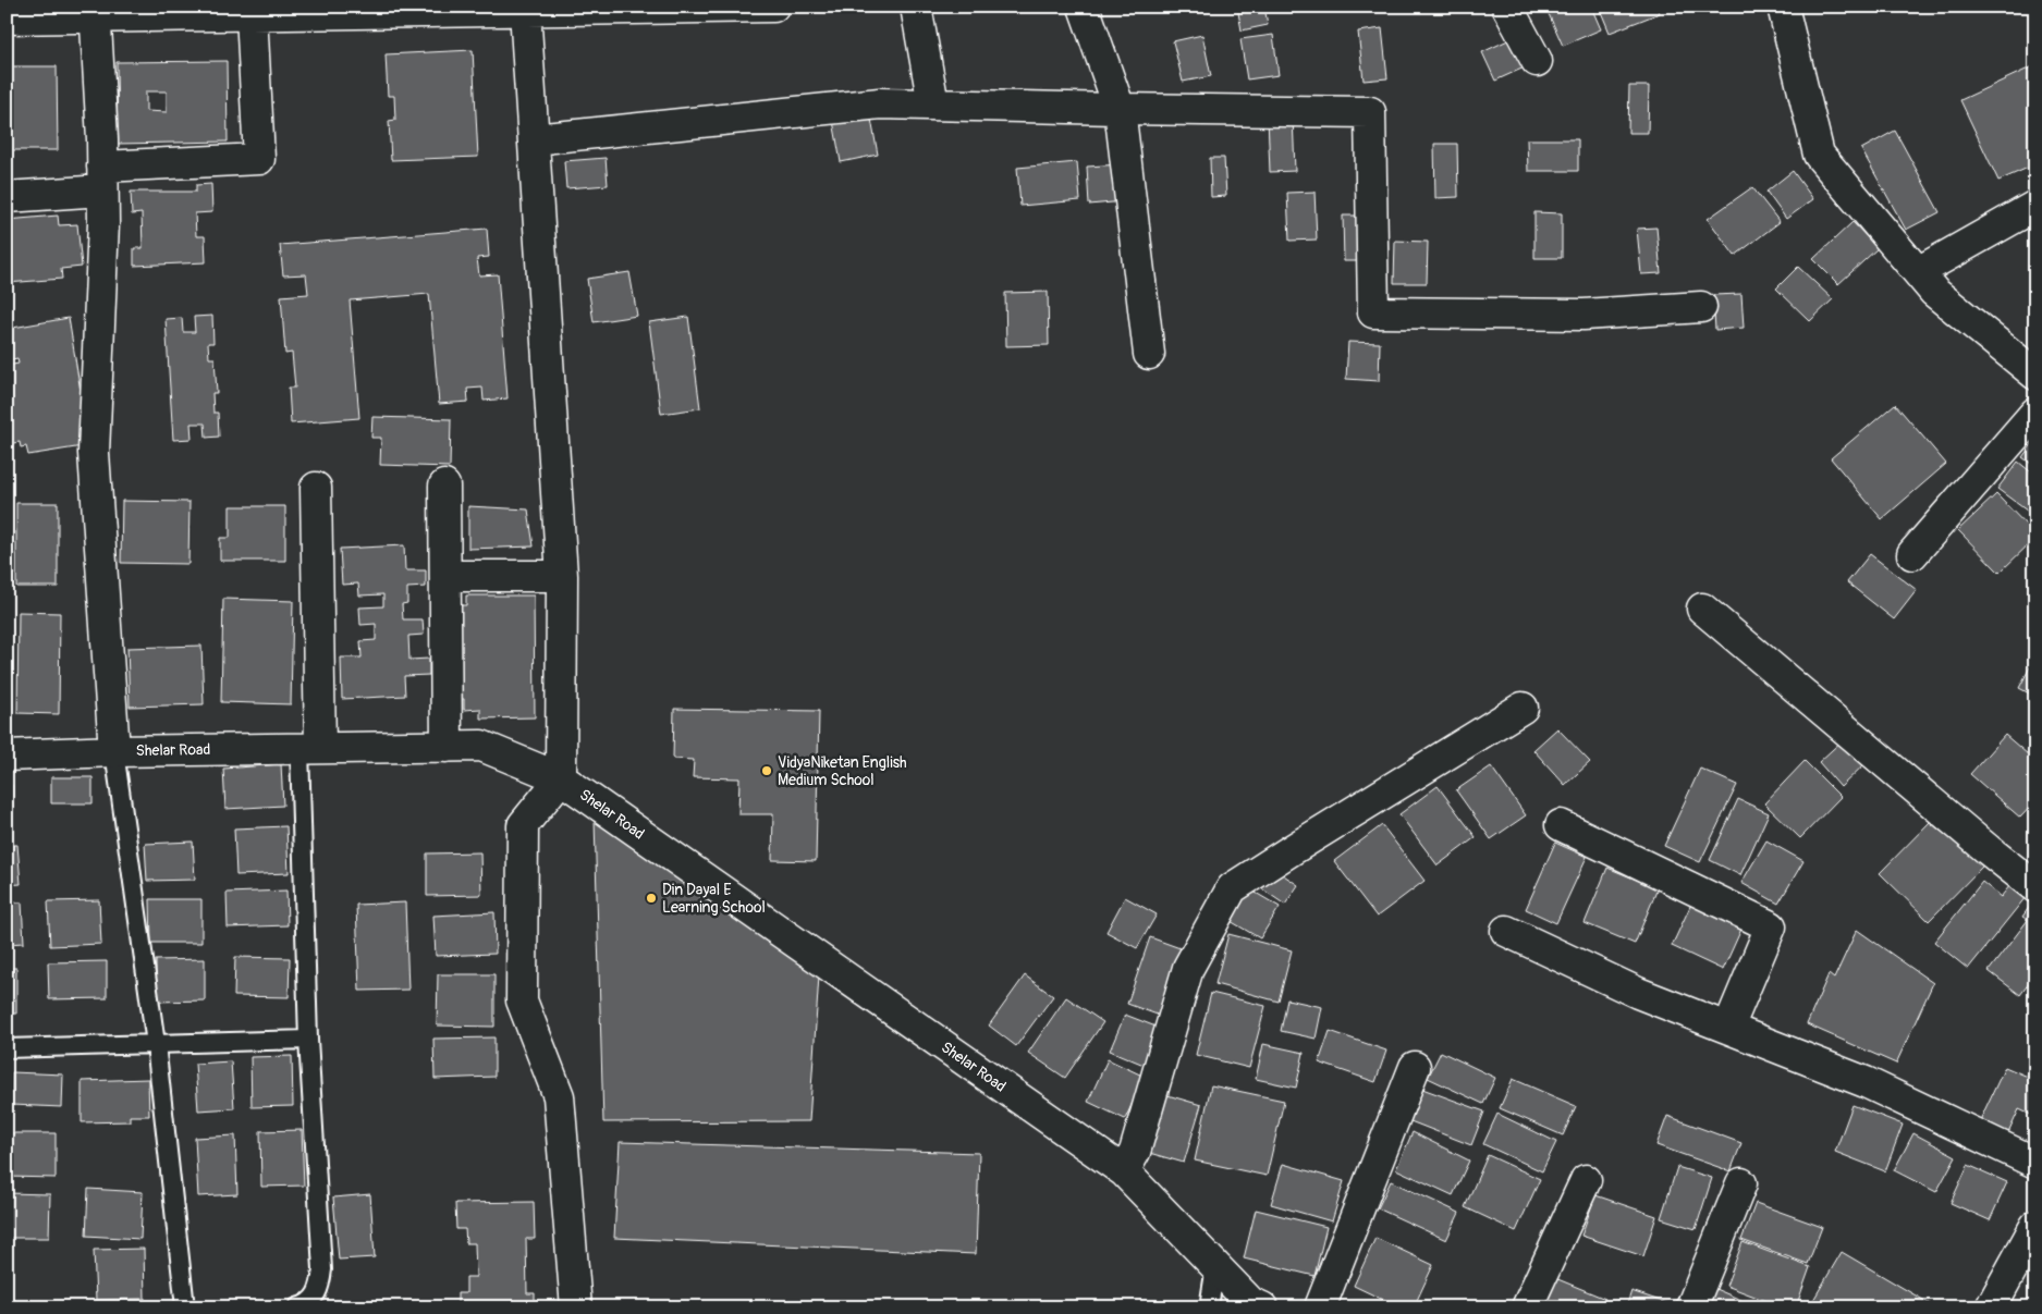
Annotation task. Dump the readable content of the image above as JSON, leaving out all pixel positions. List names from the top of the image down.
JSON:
{
  "streets": {
    "street": ["Shelar Road"]
  },
  "places": ["VidyaNiketan English Medium School", "Din Dayal E Learning School"]
}
